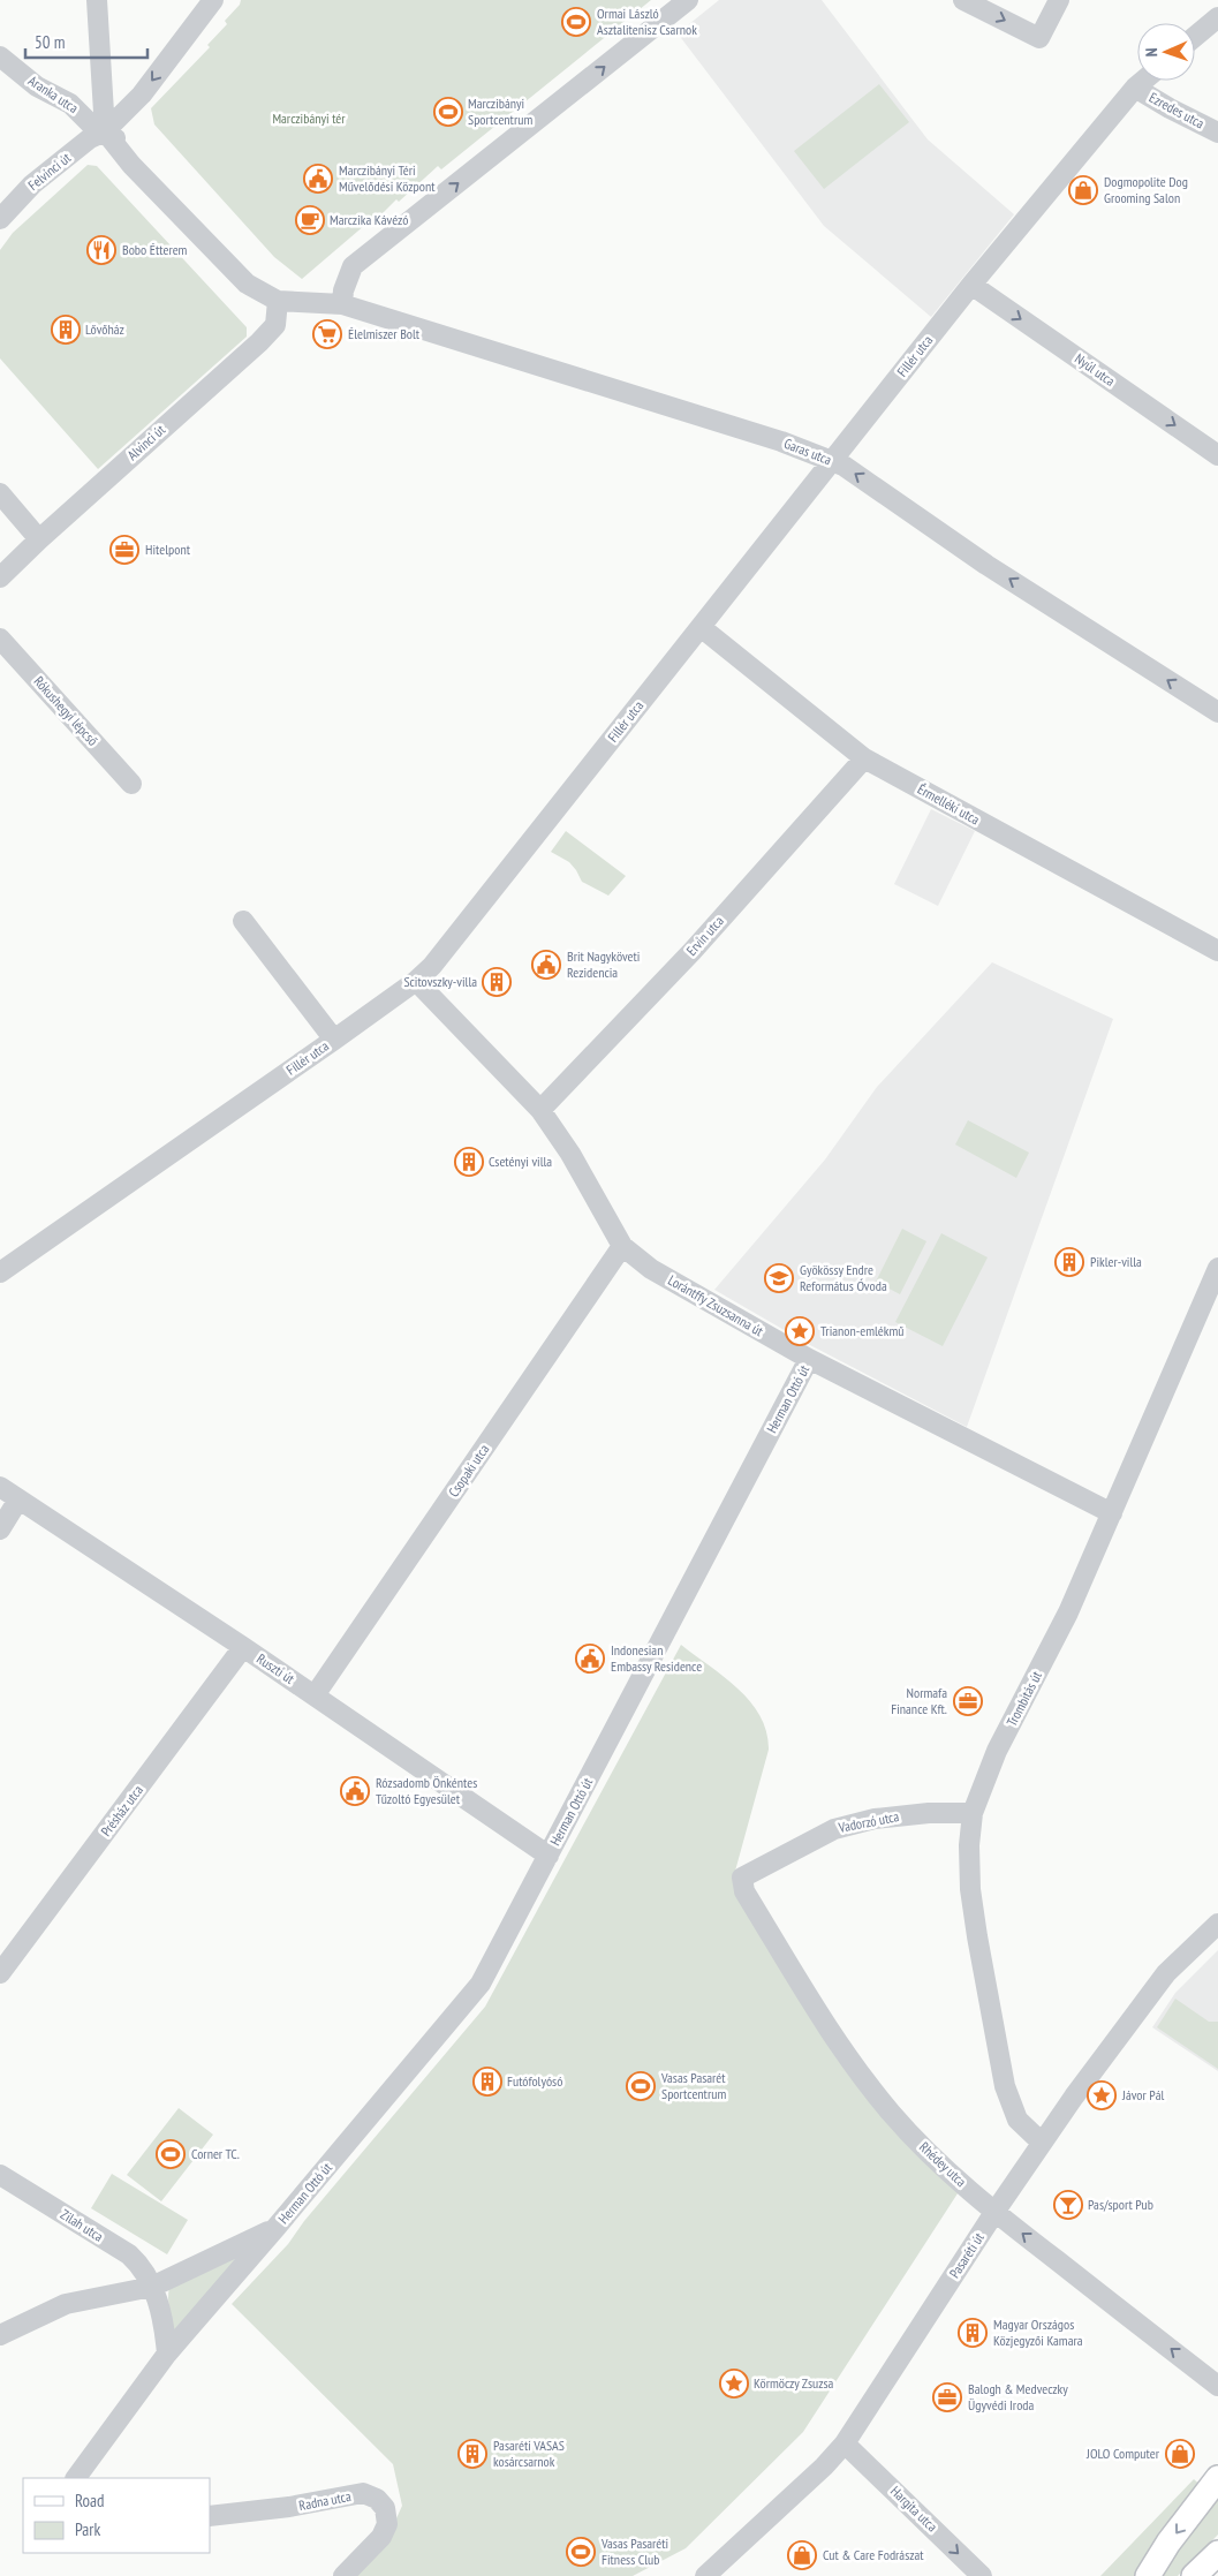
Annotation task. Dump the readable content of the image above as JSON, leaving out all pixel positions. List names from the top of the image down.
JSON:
{
  "streets": {
    "street": [
      "Aranka utca",
      "Ezredes utca",
      "Felvinci út",
      "Fillér utca",
      "Nyúl utca",
      "Alvinci út",
      "Garas utca",
      "Rókushegyi lépcső",
      "Érmelléki utca",
      "Ervin utca",
      "Lorántffy Zsuzsanna út",
      "Herman Ottó út",
      "Csopaki utca",
      "Ruszti út",
      "Trombitás út",
      "Présház utca",
      "Vadorzó utca",
      "Rhédey utca",
      "Zilah utca",
      "Pasaréti út",
      "Radna utca",
      "Hargita utca"
    ]
  },
  "crossings": [
    ["Aranka utca", "Felvinci út"],
    ["Ezredes utca", "Fillér utca"],
    ["Fillér utca", "Nyúl utca"],
    ["Fillér utca", "Garas utca"],
    ["Fillér utca", "Érmelléki utca"],
    ["Fillér utca", "Lorántffy Zsuzsanna út"],
    ["Érmelléki utca", "Ervin utca"],
    ["Ervin utca", "Lorántffy Zsuzsanna út"],
    ["Lorántffy Zsuzsanna út", "Herman Ottó út"],
    ["Lorántffy Zsuzsanna út", "Csopaki utca"],
    ["Lorántffy Zsuzsanna út", "Trombitás út"],
    ["Herman Ottó út", "Ruszti út"],
    ["Herman Ottó út", "Zilah utca"],
    ["Csopaki utca", "Ruszti út"],
    ["Ruszti út", "Présház utca"],
    ["Trombitás út", "Vadorzó utca"],
    ["Trombitás út", "Pasaréti út"],
    ["Vadorzó utca", "Rhédey utca"],
    ["Rhédey utca", "Pasaréti út"],
    ["Pasaréti út", "Hargita utca"]
  ],
  "one_way": [
    "Nyúl utca",
    "Garas utca",
    "Rhédey utca",
    "Hargita utca"
  ],
  "parks": ["Marczibányi tér"],
  "places": {
    "sports": [
      "Ormai László Asztalitenisz Csarnok",
      "Marczibányi Sportcentrum",
      "Vasas Pasarét Sportcentrum",
      "Corner TC.",
      "Vasas Pasaréti Fitness Club"
    ],
    "public building": [
      "Marczibányi Téri Művelődési Központ",
      "Brit Nagyköveti Rezidencia",
      "Indonesian Embassy Residence",
      "Rózsadomb Önkéntes Tűzoltó Egyesület"
    ],
    "shop": ["Dogmopolite Dog Grooming Salon", "JOLO Computer", "Cut & Care Fodrászat"],
    "cafe": ["Marczika Kávézó"],
    "restaurant": ["Bobo Étterem"],
    "building": [
      "Lővőház",
      "Scitovszky-villa",
      "Csetényi villa",
      "Pikler-villa",
      "Futófolyósó",
      "Magyar Országos Közjegyzői Kamara",
      "Pasaréti VASAS kosárcsarnok"
    ],
    "supermarket": ["Élelmiszer Bolt"],
    "office": ["Hitelpont", "Normafa Finance Kft.", "Balogh & Medveczky Ügyvédi Iroda"],
    "school or university": ["Gyökössy Endre Református Óvoda"],
    "place": ["Trianon-emlékmű", "Jávor Pál", "Körmöczy Zsuzsa"],
    "bar": ["Pas/sport Pub"]
  },
  "legend": ["Road", "Park"],
  "scale_bar": "50 m",
  "north": "left"
}
